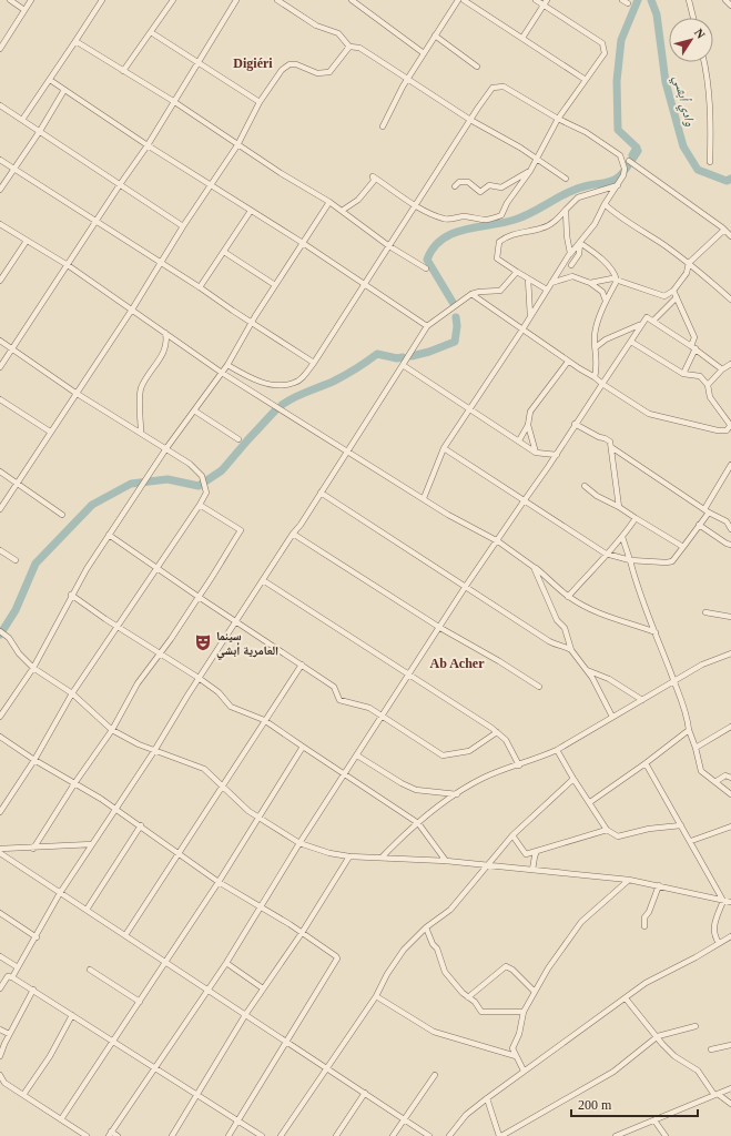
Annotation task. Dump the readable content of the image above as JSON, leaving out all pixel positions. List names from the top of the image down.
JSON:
{
  "districts": ["Digiéri", "Ab Acher"],
  "water": ["وادي أبشي"],
  "places": {
    "theatre": ["سينما العامرية أبشي"]
  },
  "scale_bar": "200 m",
  "north": "top right"
}
